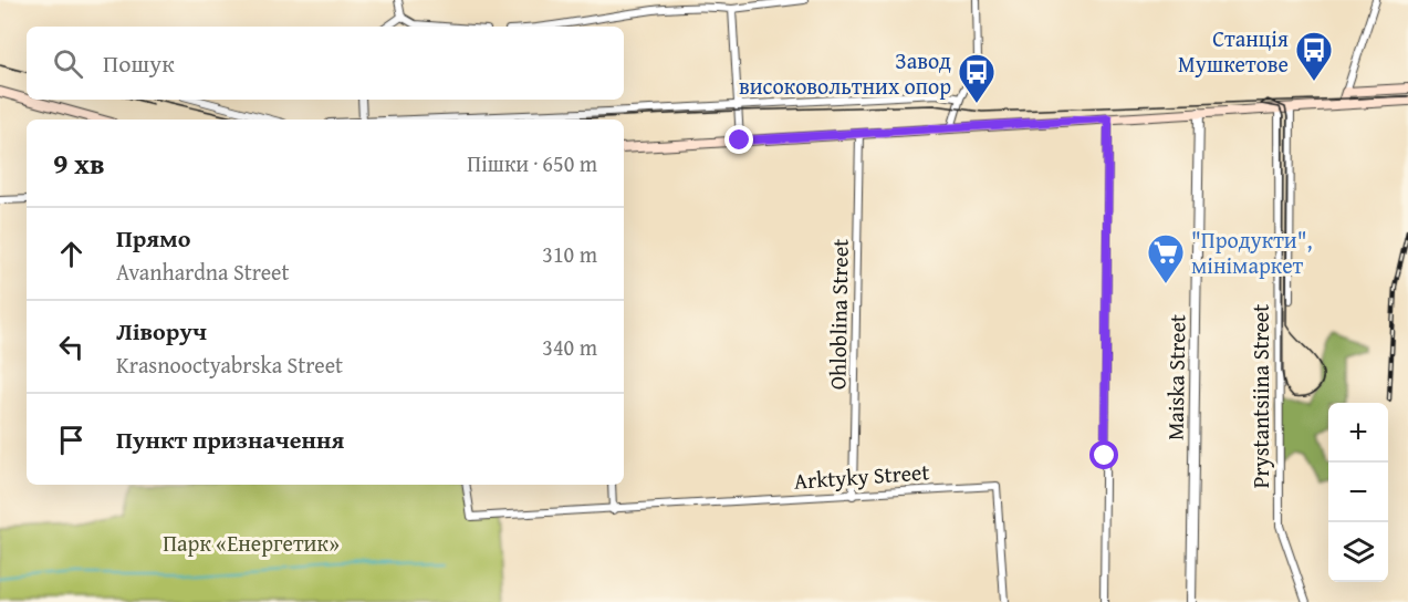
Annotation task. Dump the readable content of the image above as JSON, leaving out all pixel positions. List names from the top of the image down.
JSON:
{
  "streets": {
    "street": [
      "Ohloblina Street",
      "Maiska Street",
      "Prystantsiina Street",
      "Arktyky Street"
    ]
  },
  "crossings": [
    ["Ohloblina Street", "Arktyky Street"]
  ],
  "parks": ["Парк «Енергетик»"],
  "places": {
    "bus stop": ["Станція Мушкетове", "Завод високовольтних опор"],
    "supermarket": ["\"Продукти\", мінімаркет"]
  },
  "page": {
    "search": "Пошук",
    "heading": ["9 хв", "Пішки · 650 m"],
    "list": [
      ["Прямо", "Avanhardna Street", "310 m"],
      ["Ліворуч", "Krasnooctyabrska Street", "340 m"],
      "Пункт призначення"
    ],
    "map_buttons": ["+", "−"]
  }
}
